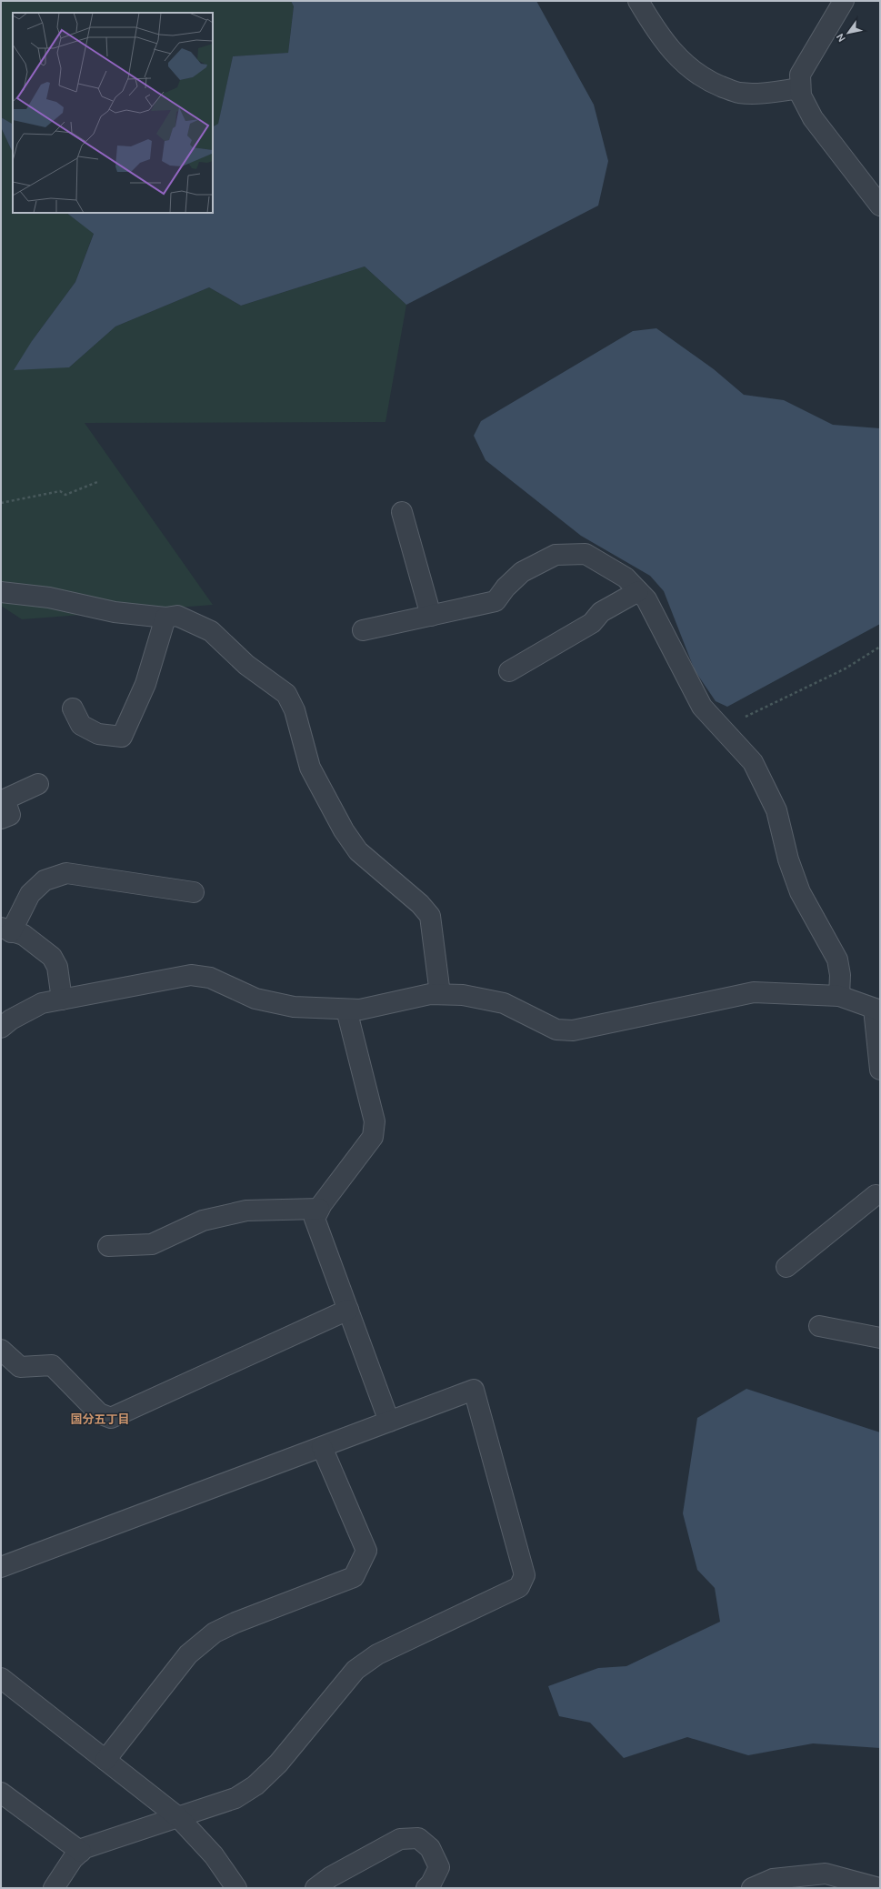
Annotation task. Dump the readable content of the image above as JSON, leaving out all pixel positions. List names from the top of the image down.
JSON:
{
  "districts": ["国分五丁目"],
  "north": "bottom left"
}
